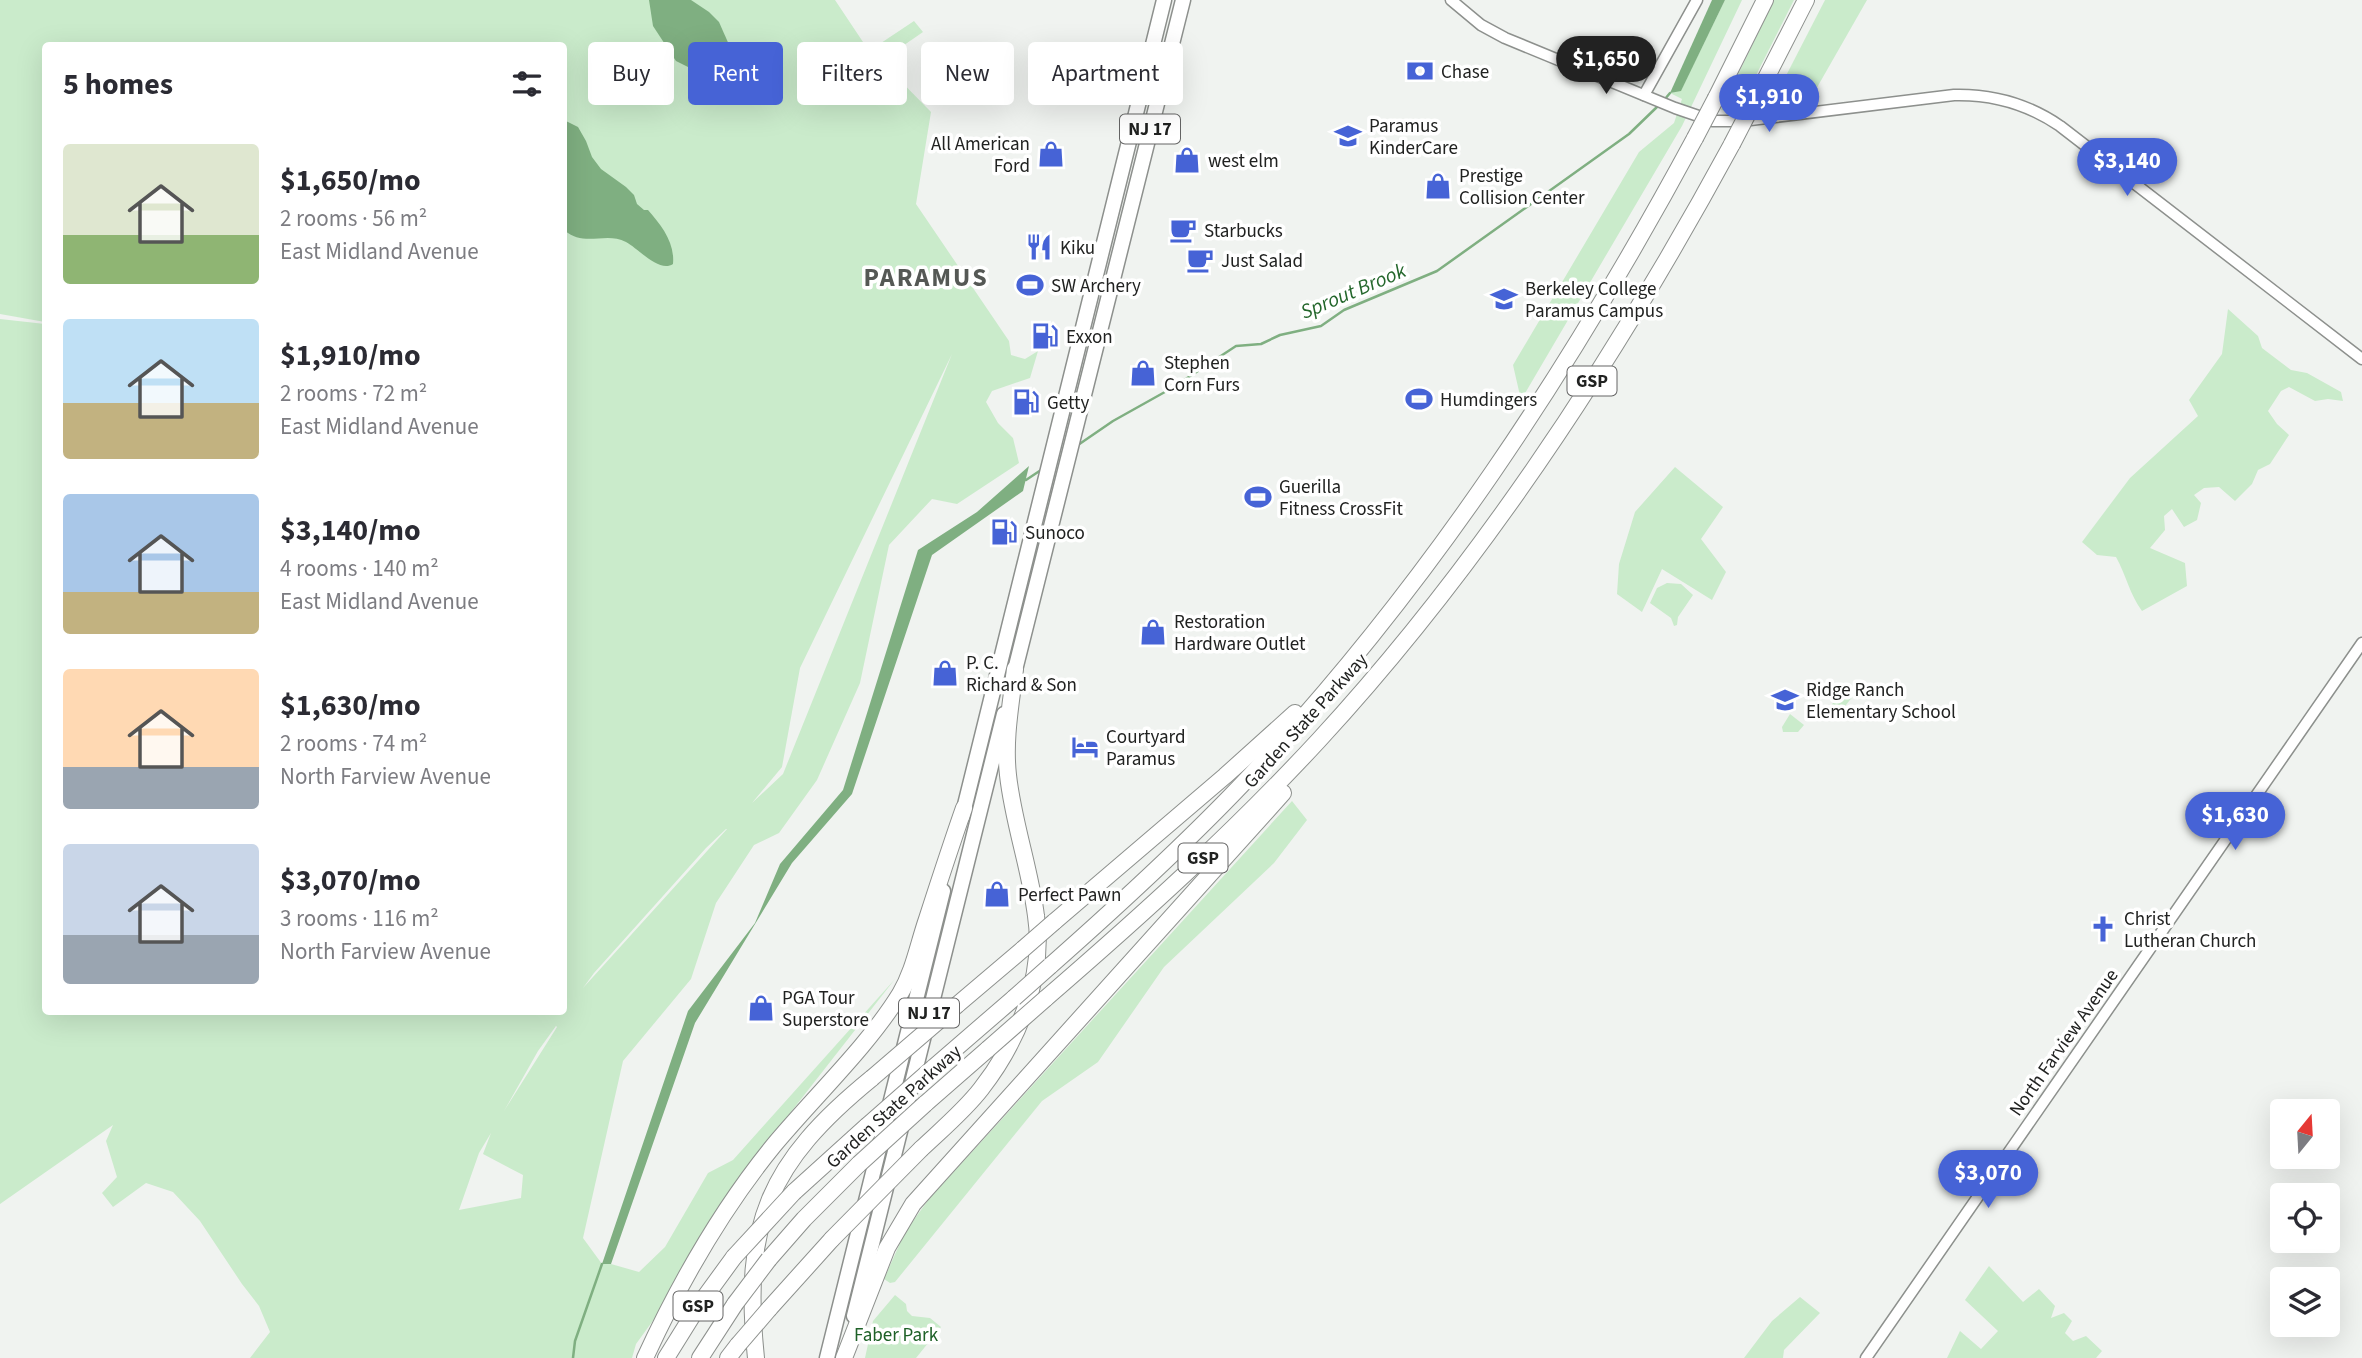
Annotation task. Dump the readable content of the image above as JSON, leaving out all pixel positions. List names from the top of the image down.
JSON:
{
  "streets": {
    "highway": ["NJ 17", "GSP", "Garden State Parkway"],
    "street": ["North Farview Avenue"]
  },
  "districts": ["PARAMUS"],
  "water": ["Sprout Brook"],
  "parks": ["Faber Park"],
  "places": {
    "bank": ["Chase"],
    "school or university": ["Paramus KinderCare", "Berkeley College Paramus Campus", "Ridge Ranch Elementary School"],
    "shop": [
      "All American Ford",
      "west elm",
      "Prestige Collision Center",
      "Stephen Corn Furs",
      "Restoration Hardware Outlet",
      "P. C. Richard & Son",
      "Perfect Pawn",
      "PGA Tour Superstore"
    ],
    "cafe": ["Starbucks", "Just Salad"],
    "restaurant": ["Kiku"],
    "sports": ["SW Archery", "Humdingers", "Guerilla Fitness CrossFit"],
    "fuel station": ["Exxon", "Getty", "Sunoco"],
    "hotel": ["Courtyard Paramus"],
    "church": ["Christ Lutheran Church"]
  },
  "north": "top",
  "page": {
    "price": [
      "$1,650",
      "$1,910",
      "$3,140",
      "$1,630",
      "$3,070"
    ],
    "chip": [
      "Buy",
      "Rent",
      "Filters",
      "New",
      "Apartment"
    ],
    "heading": "5 homes",
    "list": [
      {
        "name": "$1,650/mo",
        "note": "2 rooms · 56 m² · East Midland Avenue"
      },
      {
        "name": "$1,910/mo",
        "note": "2 rooms · 72 m² · East Midland Avenue"
      },
      {
        "name": "$3,140/mo",
        "note": "4 rooms · 140 m² · East Midland Avenue"
      },
      {
        "name": "$1,630/mo",
        "note": "2 rooms · 74 m² · North Farview Avenue"
      },
      {
        "name": "$3,070/mo",
        "note": "3 rooms · 116 m² · North Farview Avenue"
      }
    ]
  }
}
